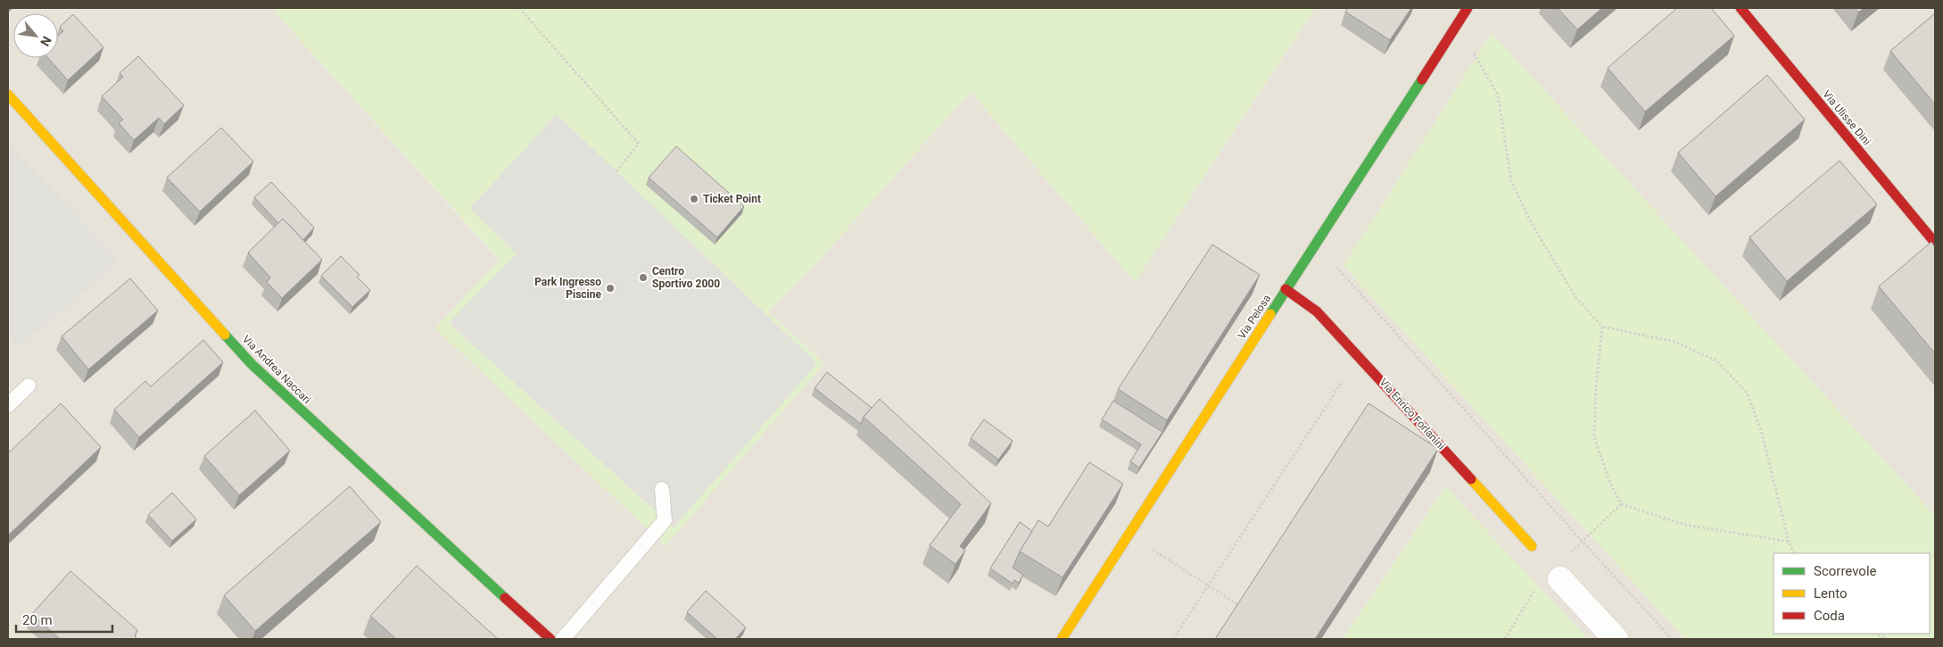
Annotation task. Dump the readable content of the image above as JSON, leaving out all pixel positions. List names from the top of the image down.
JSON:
{
  "streets": {
    "street": [
      "Via Ulisse Dini",
      "Via Pelosa",
      "Via Andrea Naccari",
      "Via Enrico Forlanini"
    ]
  },
  "crossings": [
    ["Via Pelosa", "Via Enrico Forlanini"]
  ],
  "places": ["Ticket Point", "Centro Sportivo 2000", "Park Ingresso Piscine"],
  "legend": ["Scorrevole", "Lento", "Coda"],
  "scale_bar": "20 m",
  "north": "bottom right"
}
